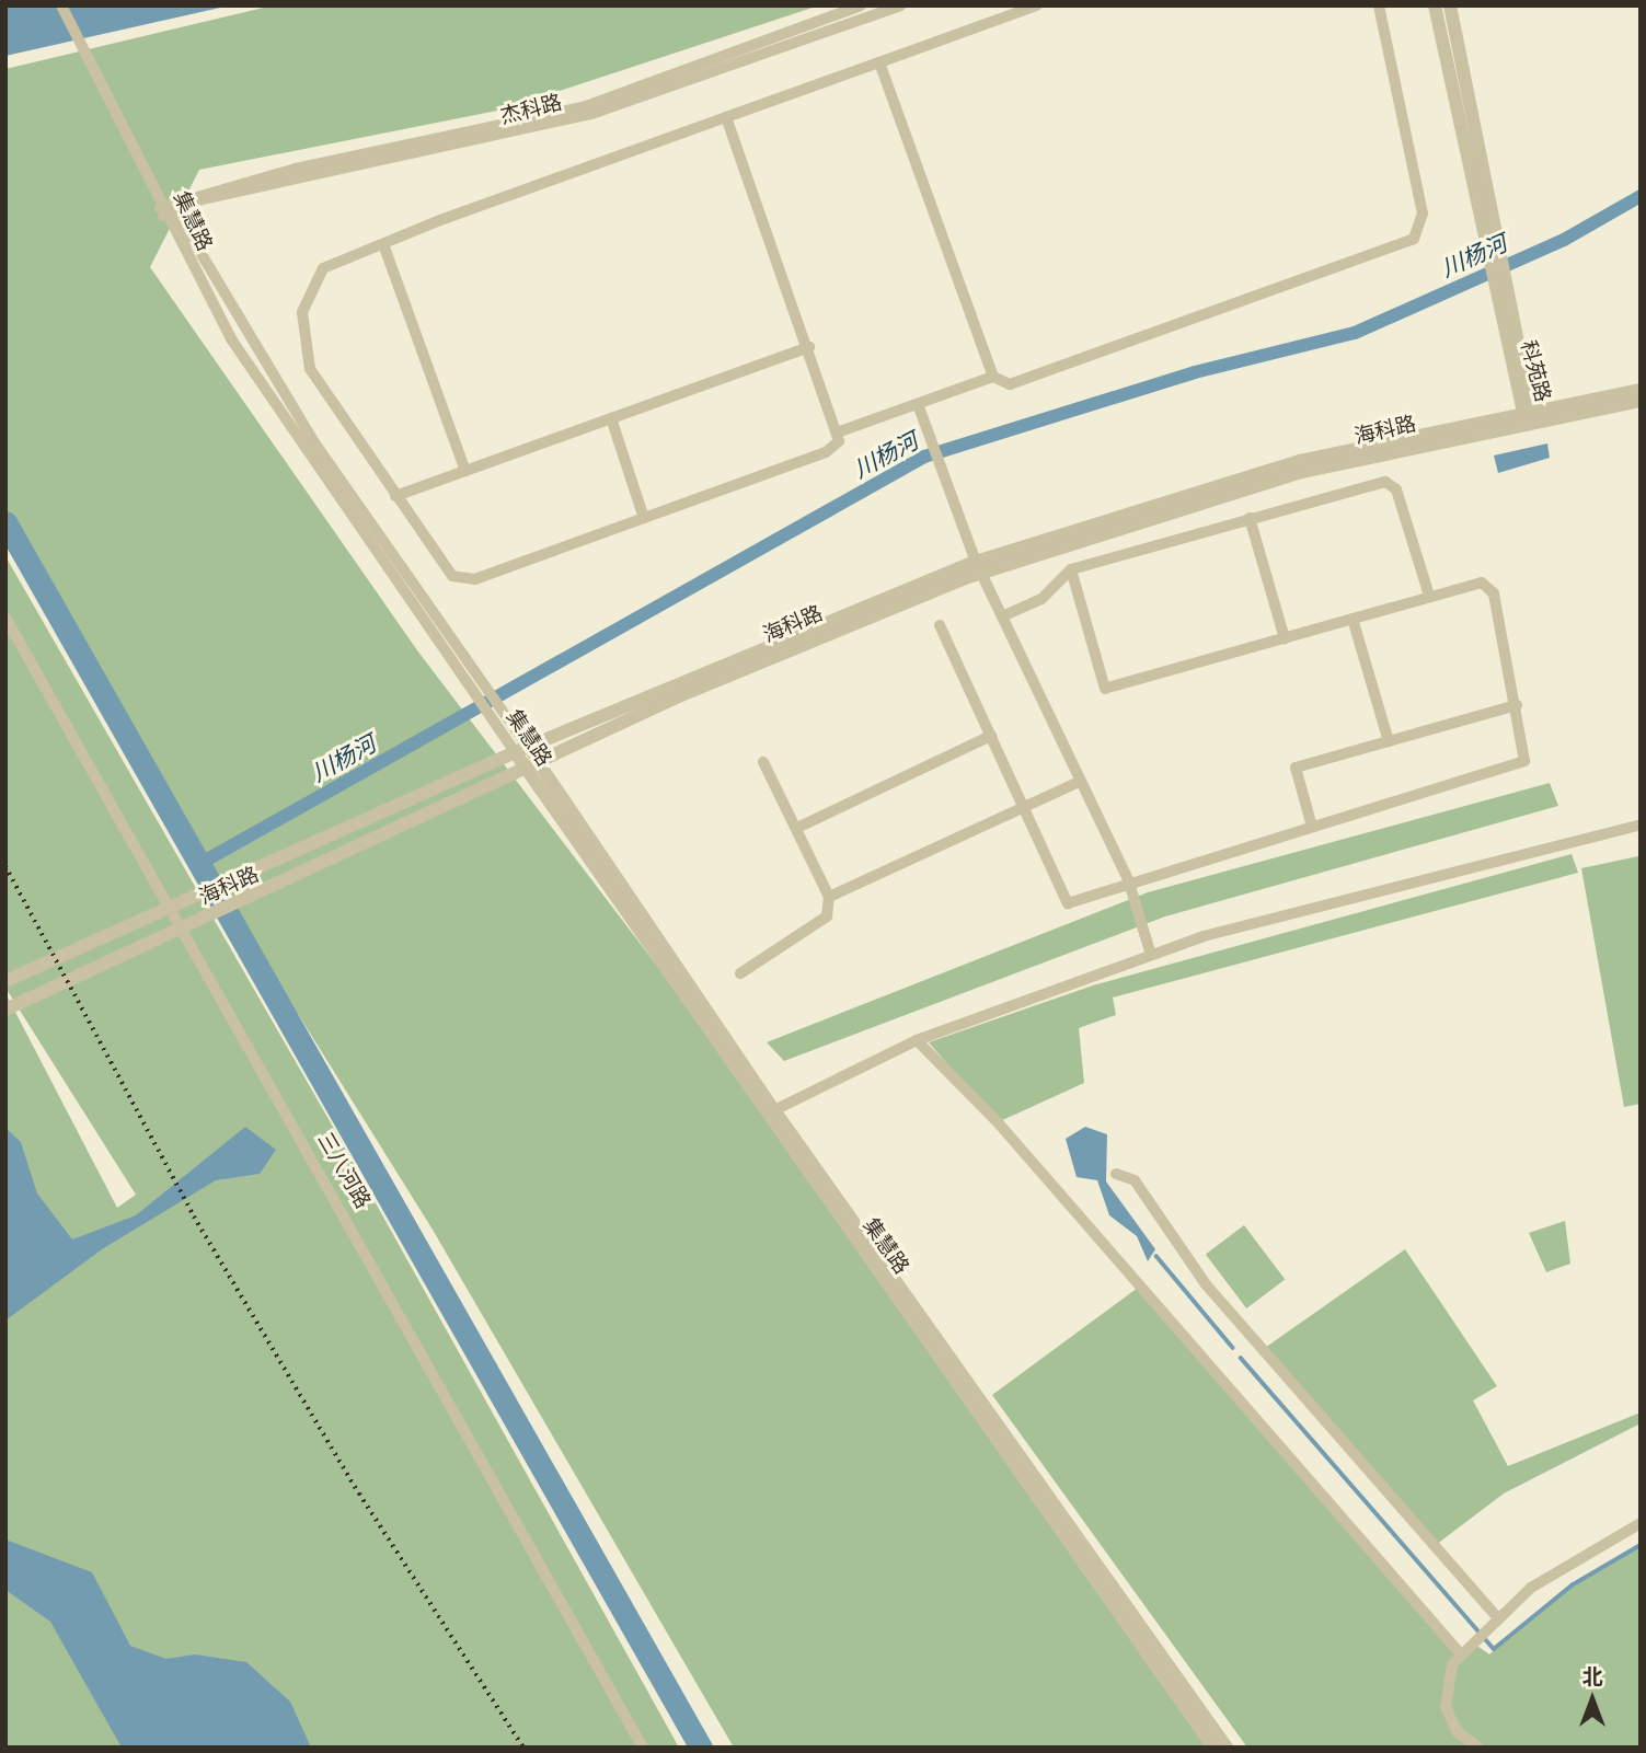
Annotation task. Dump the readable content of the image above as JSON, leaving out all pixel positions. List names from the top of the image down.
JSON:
{
  "streets": {
    "street": [
      "杰科路",
      "集慧路",
      "科苑路",
      "海科路",
      "三八河路"
    ]
  },
  "crossings": [
    ["杰科路", "集慧路"],
    ["集慧路", "海科路"],
    ["科苑路", "海科路"],
    ["海科路", "三八河路"]
  ],
  "water": ["川杨河"],
  "north": "top"
}
